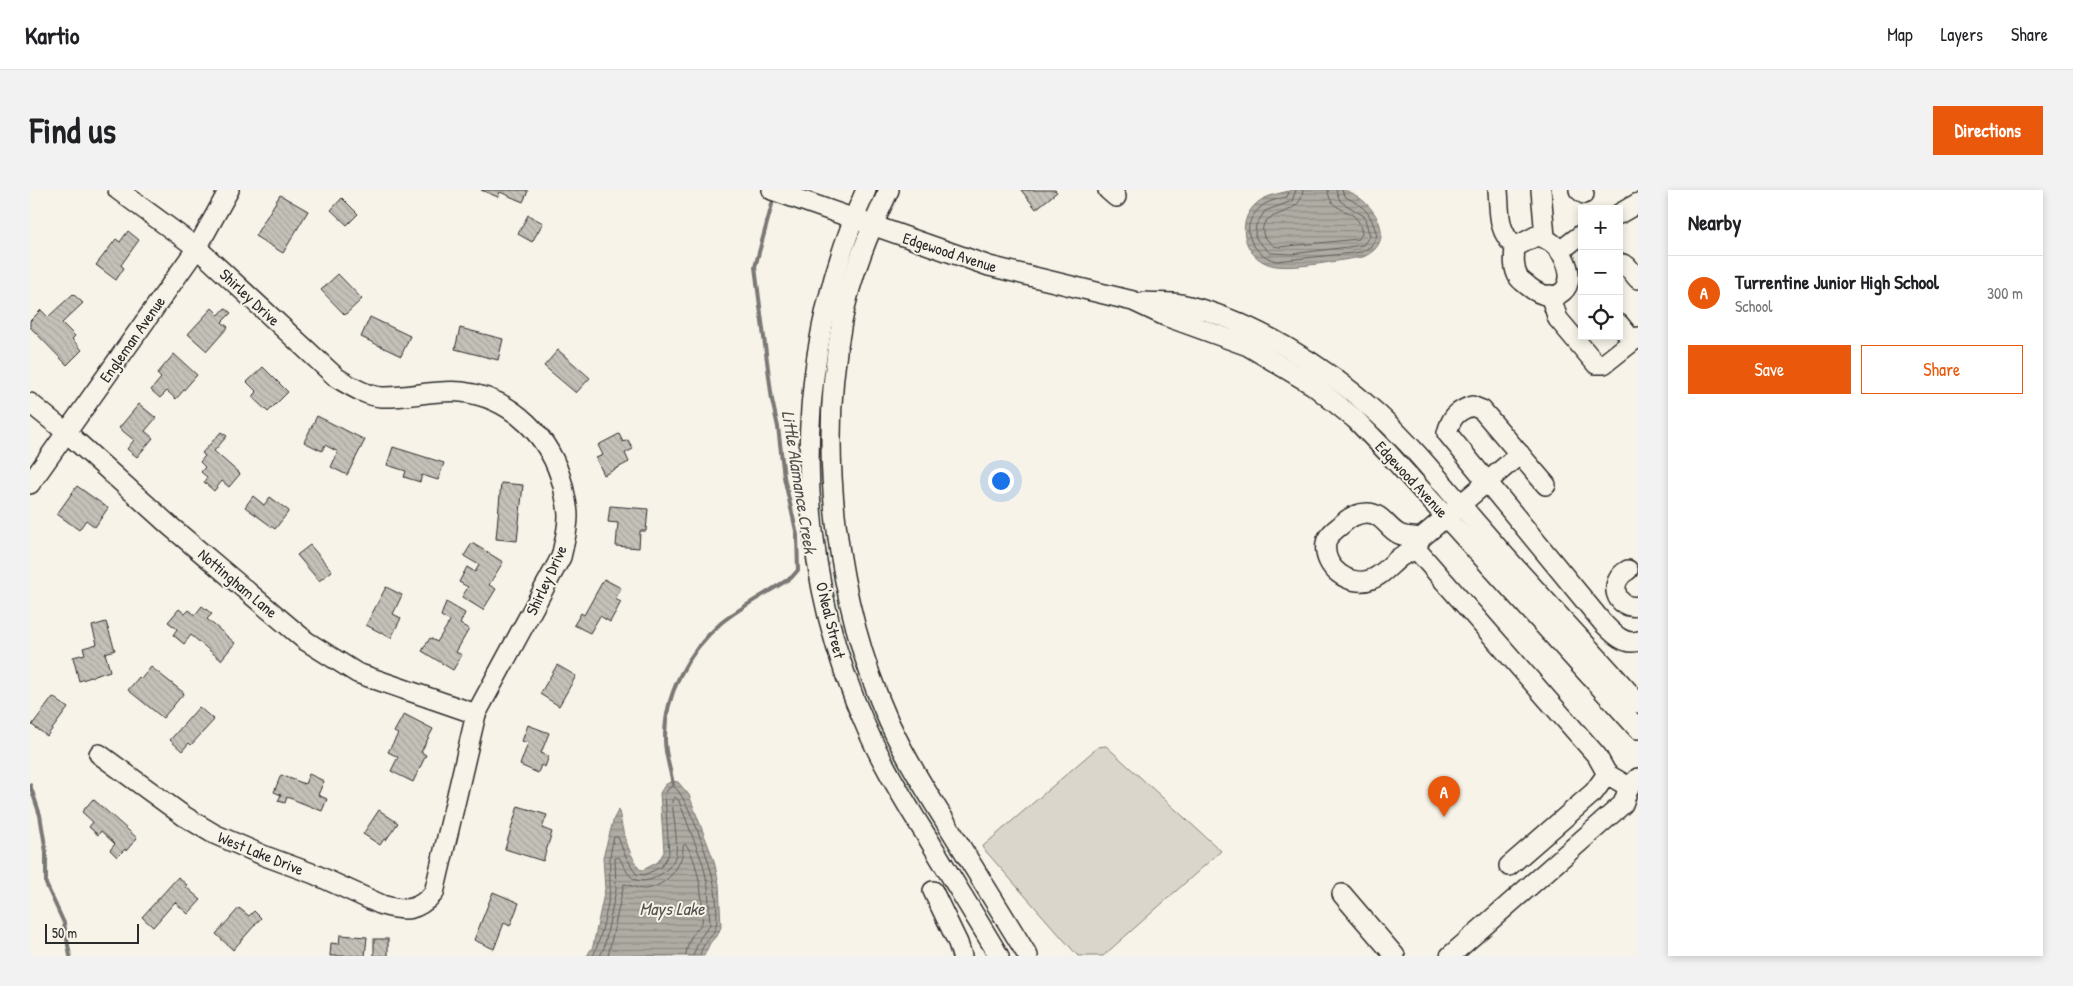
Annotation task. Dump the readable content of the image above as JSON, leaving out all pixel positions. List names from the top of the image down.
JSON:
{
  "streets": {
    "street": [
      "Edgewood Avenue",
      "Shirley Drive",
      "Engleman Avenue",
      "Nottingham Lane",
      "O'Neal Street",
      "West Lake Drive"
    ]
  },
  "crossings": [
    ["Edgewood Avenue", "O'Neal Street"],
    ["Shirley Drive", "Engleman Avenue"],
    ["Shirley Drive", "Nottingham Lane"],
    ["Shirley Drive", "West Lake Drive"],
    ["Engleman Avenue", "Nottingham Lane"]
  ],
  "water": ["Little Alamance Creek", "Mays Lake"],
  "scale_bar": "50 m",
  "page": {
    "header": "Kartio",
    "nav": ["Map", "Layers", "Share"],
    "buttons": [
      "Directions",
      ["Save", "Share"]
    ],
    "title": "Find us",
    "heading": "Nearby",
    "map_buttons": ["+", "−"],
    "list": [
      {
        "mark": "A",
        "name": "Turrentine Junior High School",
        "note": "School",
        "value": "300 m"
      }
    ],
    "pins": "A",
    "scale": "50 m"
  }
}
